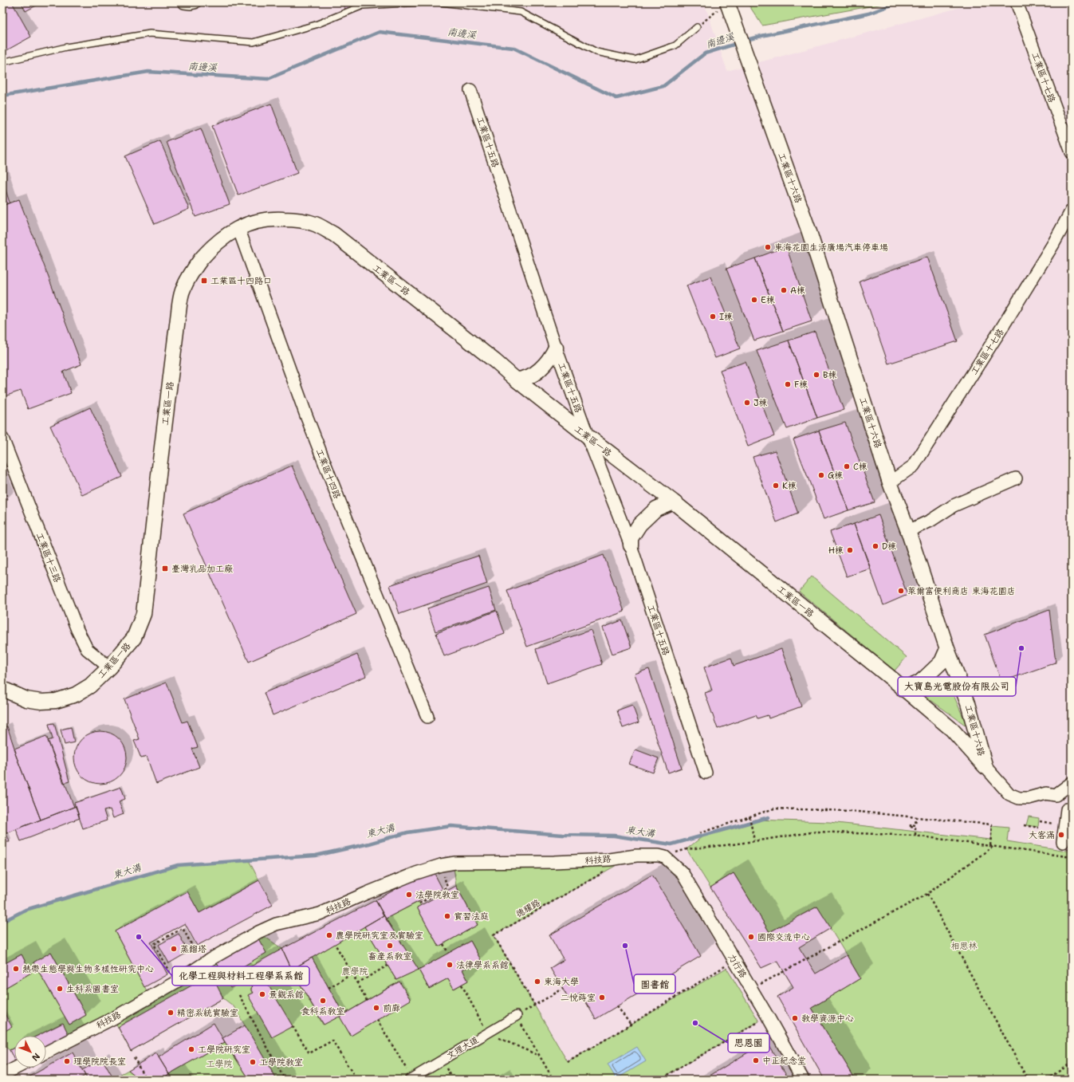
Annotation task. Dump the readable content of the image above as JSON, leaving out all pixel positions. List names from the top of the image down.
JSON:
{
  "streets": {
    "street": [
      "工業區十七路",
      "工業區十五路",
      "工業區十六路",
      "工業區一路",
      "工業區十四路",
      "工業區十三路",
      "科技路",
      "力行路",
      "文理大道"
    ],
    "path": ["德耀路"]
  },
  "crossings": [
    ["工業區十七路", "工業區十六路"],
    ["工業區十五路", "工業區一路"],
    ["工業區十六路", "工業區一路"],
    ["工業區一路", "工業區十四路"],
    ["工業區一路", "工業區十三路"],
    ["科技路", "力行路"]
  ],
  "water": ["南邊溪", "東大溝"],
  "parks": ["相思林", "農學院", "工學院"],
  "places": {
    "other": [
      "東海花園生活廣場汽車停車場",
      "A棟",
      "E棟",
      "I棟",
      "B棟",
      "F棟",
      "J棟",
      "C棟",
      "G棟",
      "K棟",
      "D棟",
      "H棟",
      "萊爾富便利商店 東海花園店",
      "大寶島光電股份有限公司",
      "大客滿",
      "法學院教室",
      "實習法庭",
      "農學院研究室及實驗室",
      "化學工程與材料工程學系系館",
      "國際交流中心",
      "畜產系教室",
      "圖書館",
      "蒸餾塔",
      "法律學系系館",
      "熱帶生態學與生物多樣性研究中心",
      "東海大學",
      "生科系圖書室",
      "景觀系館",
      "二悅蒔室",
      "食科系教室",
      "前廊",
      "精密系統實驗室",
      "教學資源中心",
      "思恩園",
      "工學院研究室",
      "中正紀念堂",
      "理學院院長室",
      "工學院教室"
    ],
    "transit": ["工業區十四路口", "臺灣乳品加工廠"]
  },
  "north": "bottom right"
}
